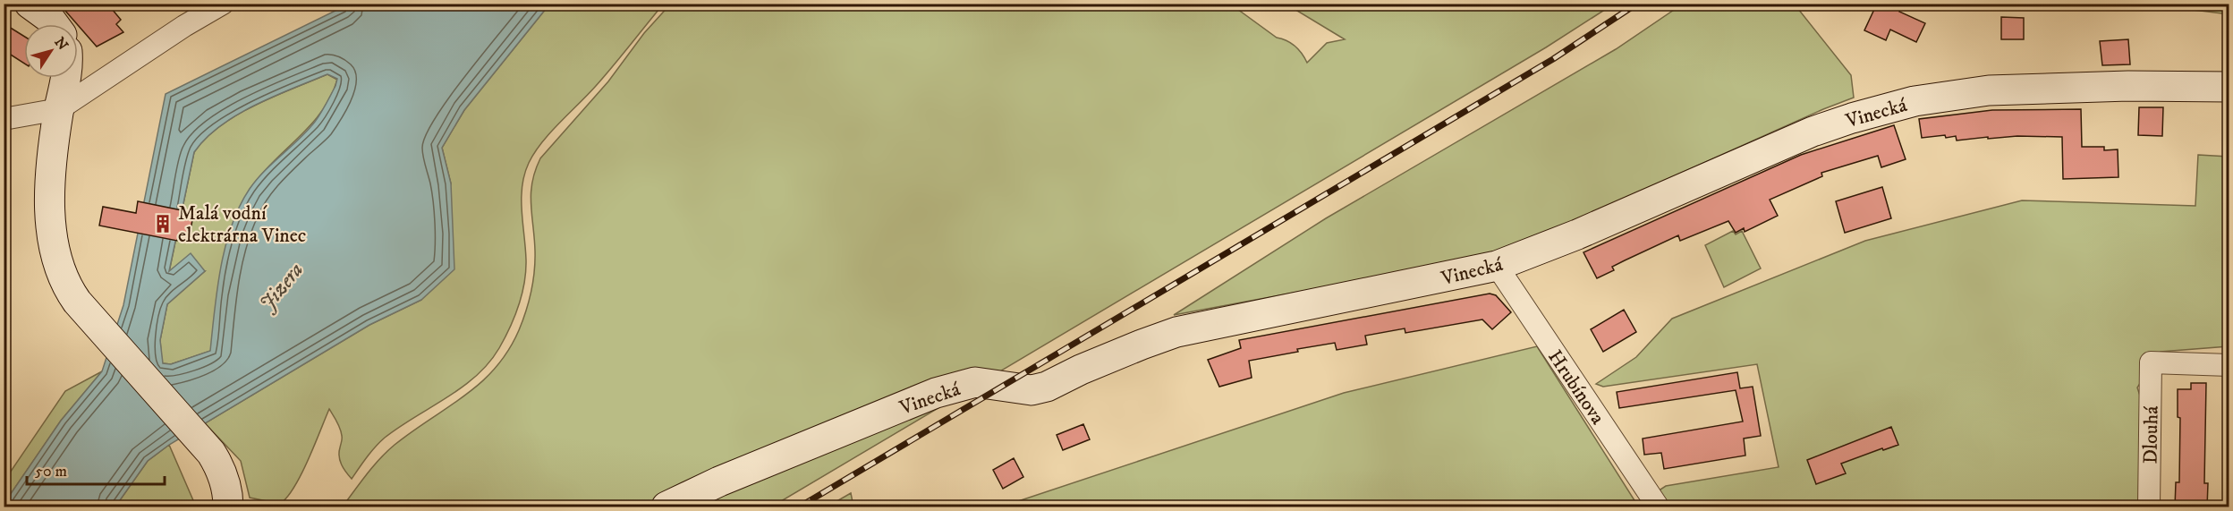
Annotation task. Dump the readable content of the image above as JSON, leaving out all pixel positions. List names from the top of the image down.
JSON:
{
  "streets": {
    "street": ["Vinecká", "Hrubínova", "Dlouhá"]
  },
  "crossings": [
    ["Vinecká", "Hrubínova"]
  ],
  "water": ["Jizera"],
  "places": {
    "building": ["Malá vodní elektrárna Vinec"]
  },
  "scale_bar": "50 m",
  "north": "top right"
}
